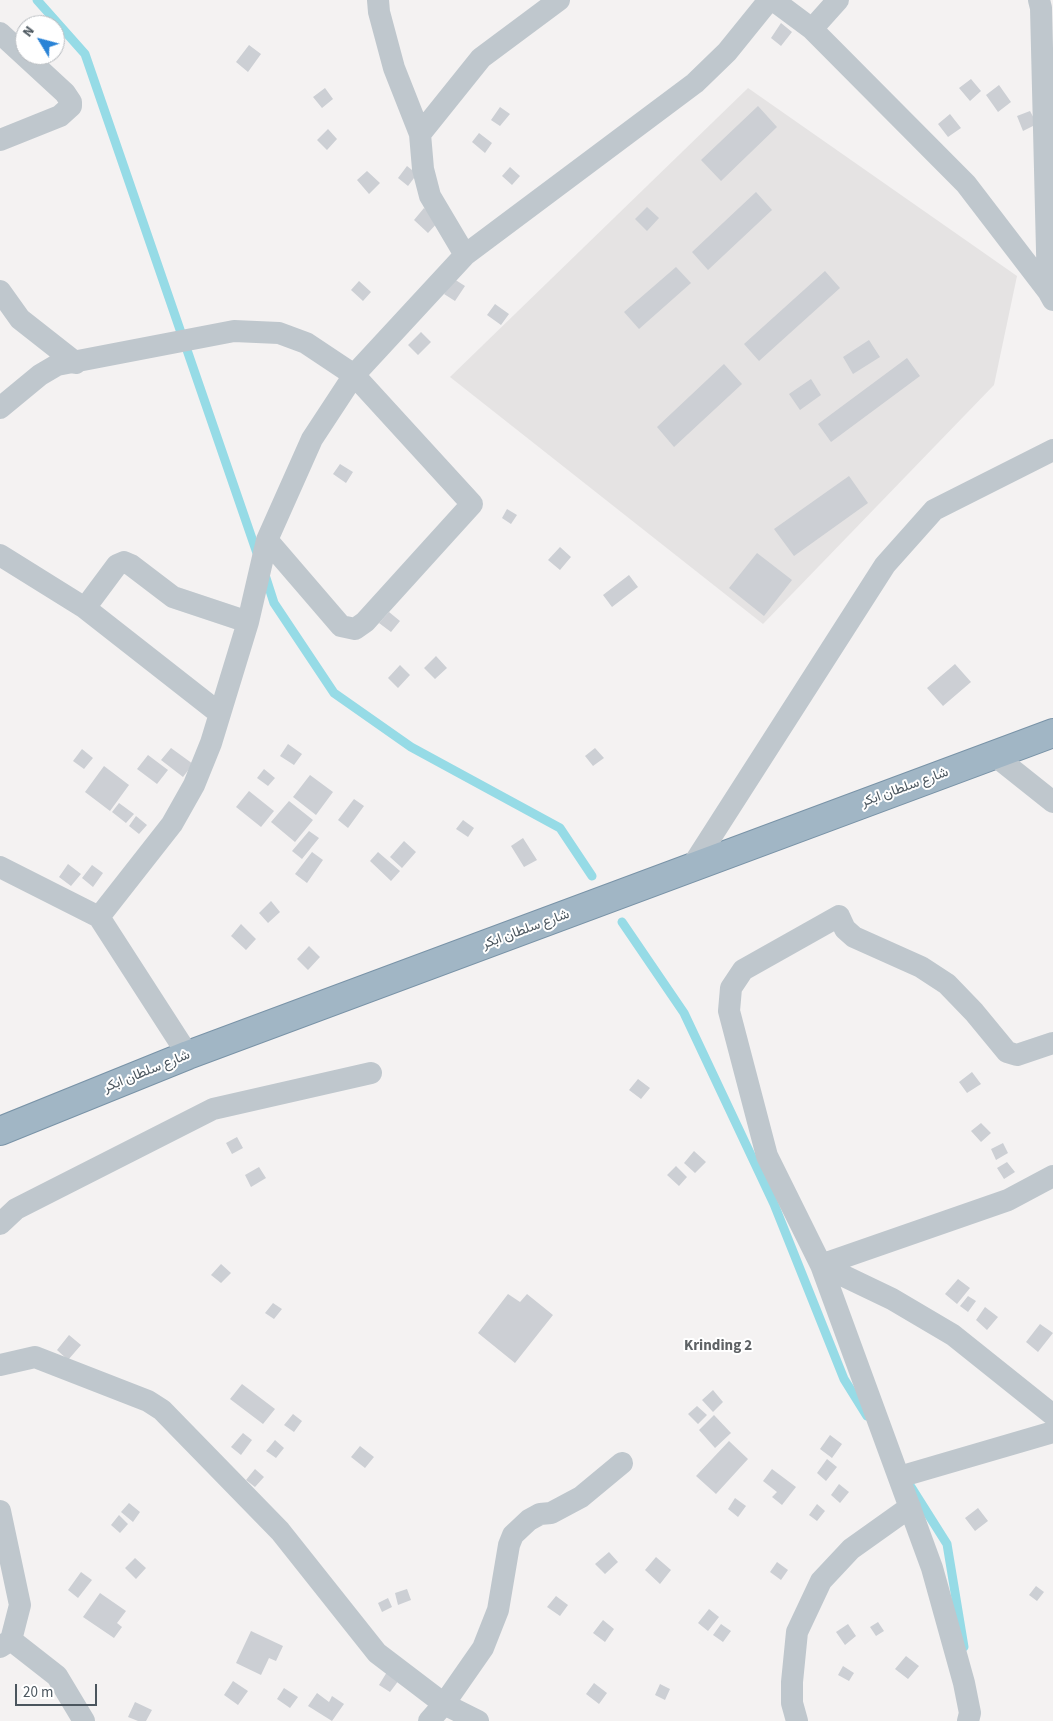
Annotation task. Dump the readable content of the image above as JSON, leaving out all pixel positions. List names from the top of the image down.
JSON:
{
  "streets": {
    "highway": ["شارع سلطان ابكر"]
  },
  "districts": ["Krinding 2"],
  "scale_bar": "20 m",
  "north": "top left"
}
